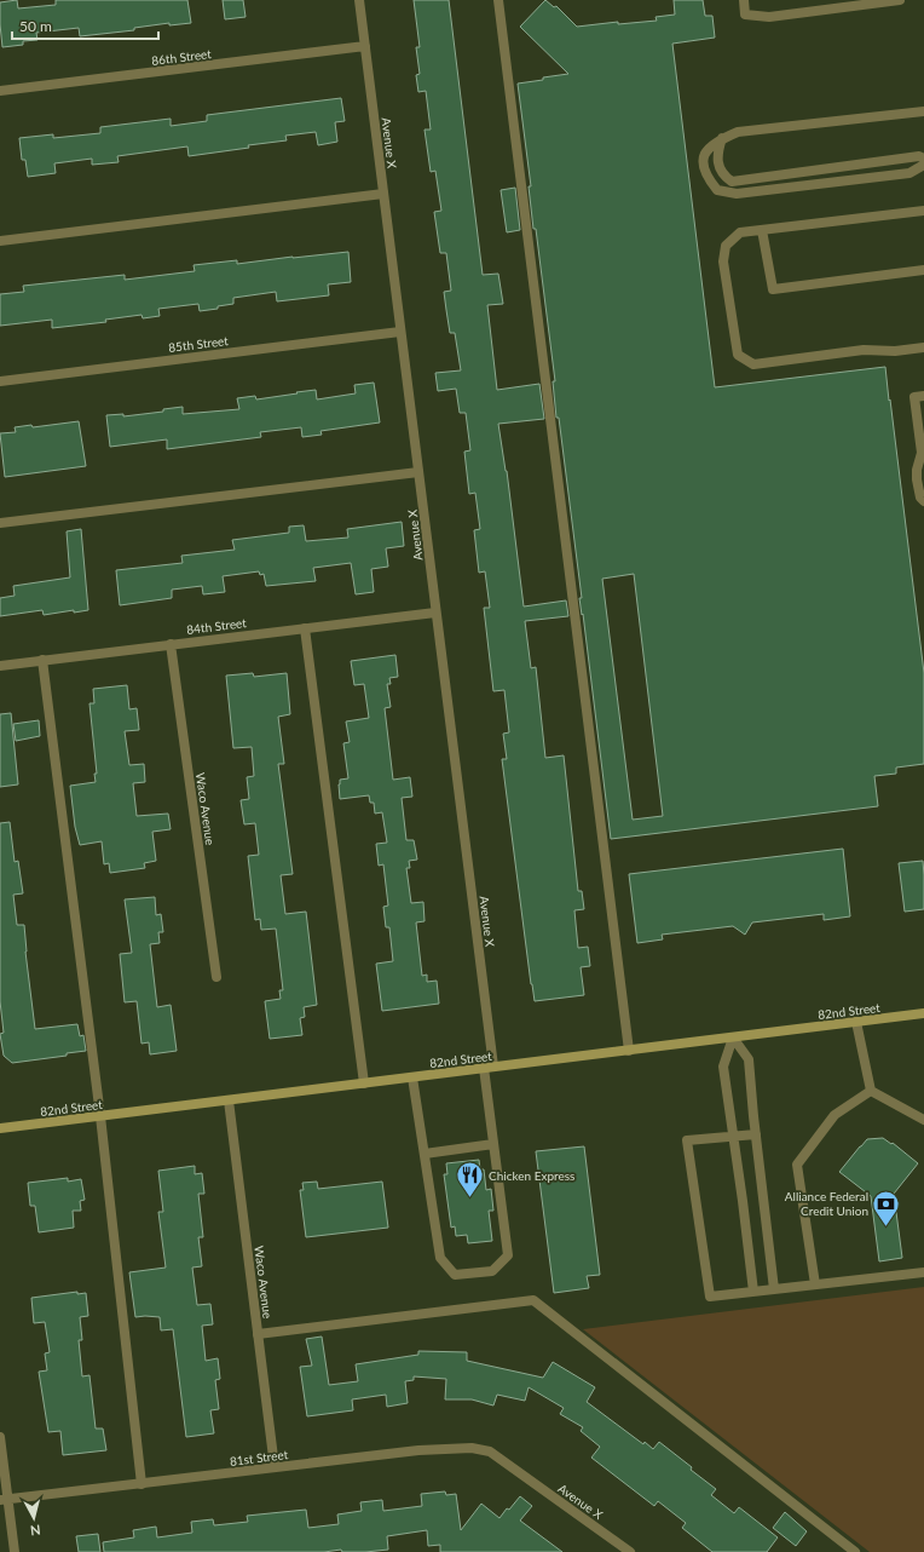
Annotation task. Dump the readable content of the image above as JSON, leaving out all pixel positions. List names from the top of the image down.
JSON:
{
  "streets": {
    "main road": ["82nd Street"],
    "street": [
      "86th Street",
      "Avenue X",
      "85th Street",
      "84th Street",
      "Waco Avenue",
      "81st Street"
    ]
  },
  "crossings": [
    ["86th Street", "Avenue X"],
    ["Avenue X", "85th Street"],
    ["Avenue X", "84th Street"],
    ["Avenue X", "82nd Street"],
    ["Avenue X", "81st Street"],
    ["84th Street", "Waco Avenue"],
    ["Waco Avenue", "82nd Street"],
    ["Waco Avenue", "81st Street"]
  ],
  "places": {
    "restaurant": ["Chicken Express"],
    "bank": ["Alliance Federal Credit Union"]
  },
  "scale_bar": "50 m",
  "north": "bottom"
}
